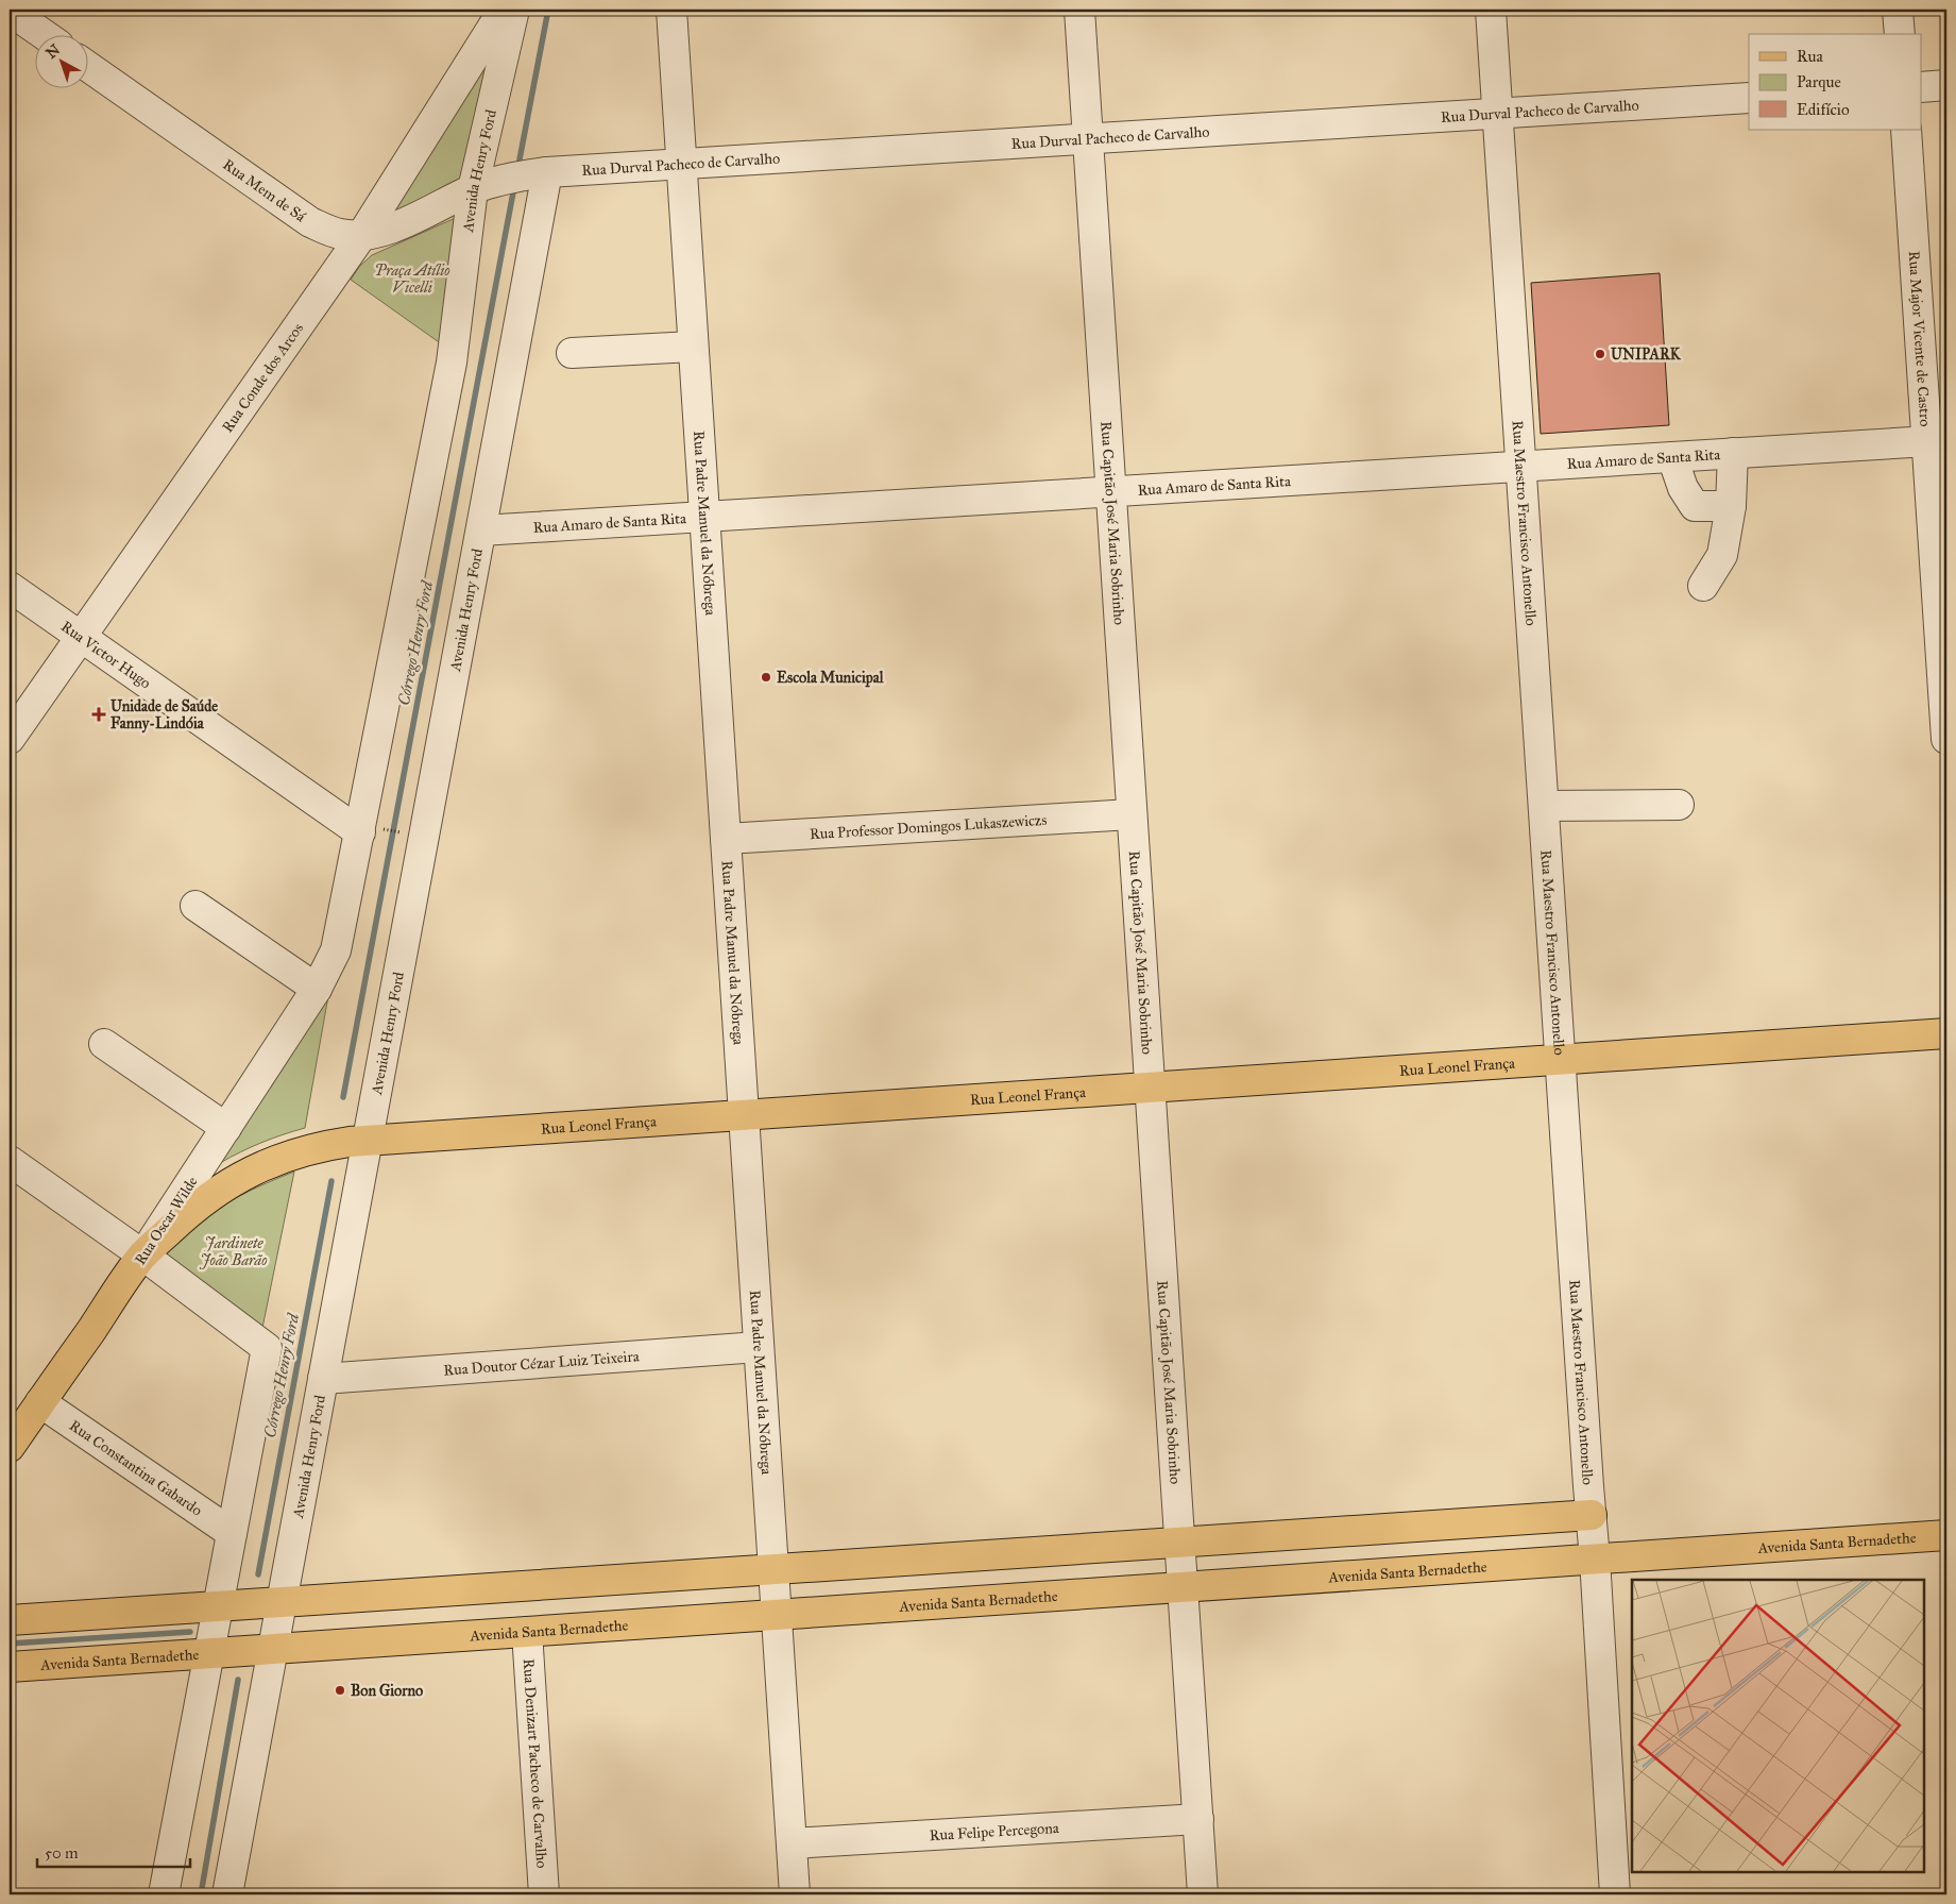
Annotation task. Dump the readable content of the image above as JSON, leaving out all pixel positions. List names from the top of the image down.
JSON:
{
  "streets": {
    "main road": ["Rua Leonel França", "Rua Oscar Wilde", "Avenida Santa Bernadethe"],
    "street": [
      "Rua Durval Pacheco de Carvalho",
      "Avenida Henry Ford",
      "Rua Mem de Sá",
      "Rua Major Vicente de Castro",
      "Rua Conde dos Arcos",
      "Rua Amaro de Santa Rita",
      "Rua Padre Manuel da Nóbrega",
      "Rua Capitão José Maria Sobrinho",
      "Rua Maestro Francisco Antonello",
      "Rua Victor Hugo",
      "Rua Professor Domingos Lukaszewiczs",
      "Rua Doutor Cézar Luiz Teixeira",
      "Rua Constantina Gabardo",
      "Rua Denizart Pacheco de Carvalho",
      "Rua Felipe Percegona"
    ]
  },
  "crossings": [
    ["Rua Durval Pacheco de Carvalho", "Avenida Henry Ford"],
    ["Rua Durval Pacheco de Carvalho", "Rua Mem de Sá"],
    ["Rua Durval Pacheco de Carvalho", "Rua Padre Manuel da Nóbrega"],
    ["Rua Durval Pacheco de Carvalho", "Rua Capitão José Maria Sobrinho"],
    ["Rua Durval Pacheco de Carvalho", "Rua Maestro Francisco Antonello"],
    ["Avenida Henry Ford", "Rua Mem de Sá"],
    ["Avenida Henry Ford", "Rua Amaro de Santa Rita"],
    ["Avenida Henry Ford", "Rua Victor Hugo"],
    ["Avenida Henry Ford", "Rua Leonel França"],
    ["Avenida Henry Ford", "Rua Oscar Wilde"],
    ["Avenida Henry Ford", "Rua Doutor Cézar Luiz Teixeira"],
    ["Avenida Henry Ford", "Avenida Santa Bernadethe"],
    ["Rua Mem de Sá", "Rua Conde dos Arcos"],
    ["Rua Major Vicente de Castro", "Rua Amaro de Santa Rita"],
    ["Rua Conde dos Arcos", "Rua Victor Hugo"],
    ["Rua Amaro de Santa Rita", "Rua Padre Manuel da Nóbrega"],
    ["Rua Amaro de Santa Rita", "Rua Capitão José Maria Sobrinho"],
    ["Rua Amaro de Santa Rita", "Rua Maestro Francisco Antonello"],
    ["Rua Padre Manuel da Nóbrega", "Rua Professor Domingos Lukaszewiczs"],
    ["Rua Padre Manuel da Nóbrega", "Rua Leonel França"],
    ["Rua Padre Manuel da Nóbrega", "Rua Doutor Cézar Luiz Teixeira"],
    ["Rua Padre Manuel da Nóbrega", "Avenida Santa Bernadethe"],
    ["Rua Padre Manuel da Nóbrega", "Rua Felipe Percegona"],
    ["Rua Capitão José Maria Sobrinho", "Rua Professor Domingos Lukaszewiczs"],
    ["Rua Capitão José Maria Sobrinho", "Rua Leonel França"],
    ["Rua Capitão José Maria Sobrinho", "Avenida Santa Bernadethe"],
    ["Rua Capitão José Maria Sobrinho", "Rua Felipe Percegona"],
    ["Rua Maestro Francisco Antonello", "Rua Leonel França"],
    ["Rua Maestro Francisco Antonello", "Avenida Santa Bernadethe"],
    ["Rua Leonel França", "Rua Oscar Wilde"],
    ["Rua Oscar Wilde", "Rua Constantina Gabardo"],
    ["Avenida Santa Bernadethe", "Rua Denizart Pacheco de Carvalho"]
  ],
  "water": ["Córrego Henry Ford"],
  "parks": ["Praça Atílio Vicelli", "Jardinete João Barão"],
  "places": {
    "other": ["UNIPARK", "Escola Municipal", "Bon Giorno"],
    "health": ["Unidade de Saúde Fanny-Lindóia"]
  },
  "legend": ["Rua", "Parque", "Edifício"],
  "scale_bar": "50 m",
  "north": "top left"
}
